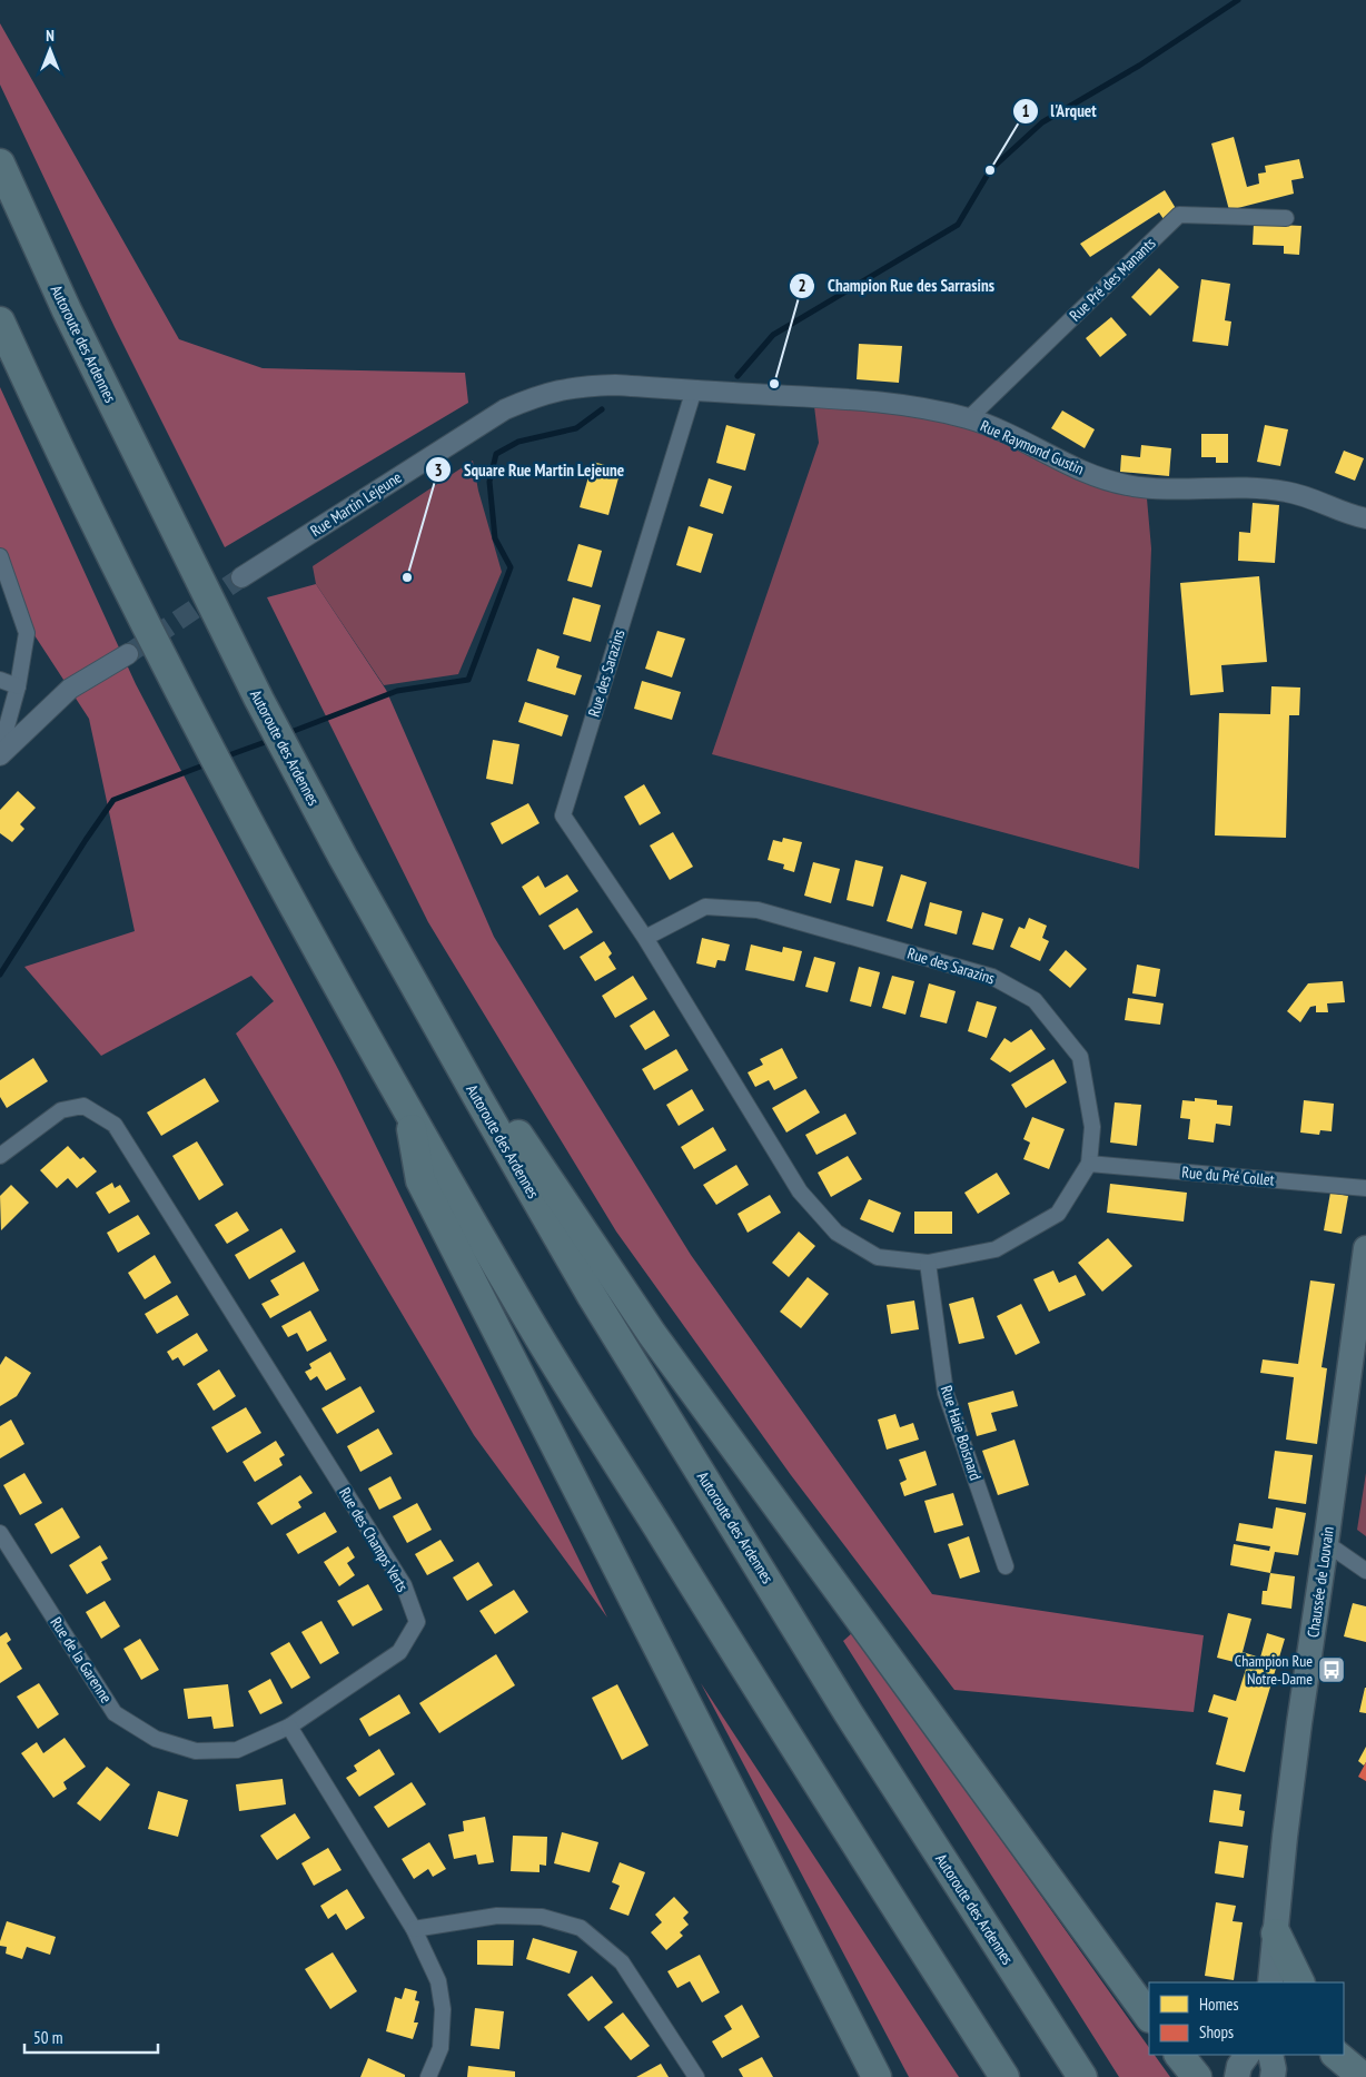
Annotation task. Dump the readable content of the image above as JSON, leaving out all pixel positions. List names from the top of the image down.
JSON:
{
  "streets": {
    "highway": ["Autoroute des Ardennes"],
    "main road": ["Chaussée de Louvain"],
    "street": [
      "Rue Pré des Manants",
      "Rue Raymond Gustin",
      "Rue Martin Lejeune",
      "Rue des Sarazins",
      "Rue du Pré Collet",
      "Rue Haie Boisnard",
      "Rue des Champs Verts",
      "Rue de la Garenne"
    ]
  },
  "crossings": [
    ["Rue Pré des Manants", "Rue Raymond Gustin"],
    ["Rue Raymond Gustin", "Rue Martin Lejeune"],
    ["Rue Raymond Gustin", "Rue des Sarazins"],
    ["Rue Martin Lejeune", "Rue des Sarazins"],
    ["Rue des Sarazins", "Rue du Pré Collet"],
    ["Rue des Sarazins", "Rue Haie Boisnard"],
    ["Rue des Champs Verts", "Rue de la Garenne"]
  ],
  "places": {
    "other": ["l'Arquet", "Champion Rue des Sarrasins", "Square Rue Martin Lejeune"],
    "bus stop": ["Champion Rue Notre-Dame"]
  },
  "legend": ["Homes", "Shops"],
  "scale_bar": "50 m",
  "north": "top"
}
